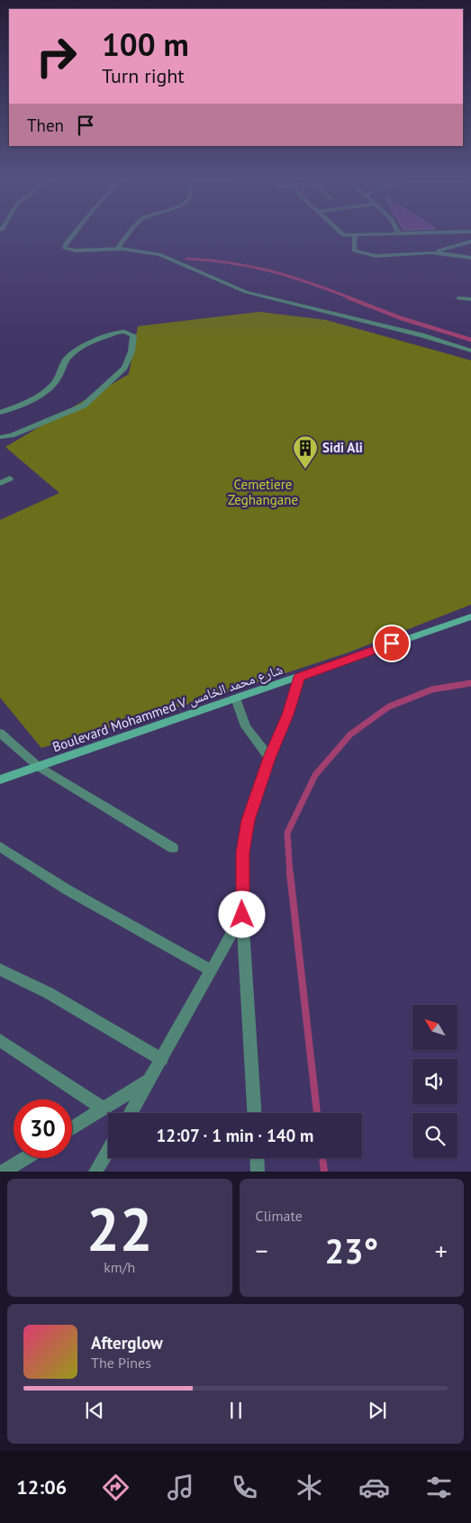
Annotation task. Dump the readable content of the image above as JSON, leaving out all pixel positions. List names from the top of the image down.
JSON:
{
  "streets": {
    "main road": ["Boulevard Mohammed V شارع محمد الخامس"]
  },
  "parks": ["Cemetiere Zeghangane"],
  "places": {
    "building": ["Sidi Ali"]
  },
  "north": "top left",
  "page": {
    "turn": ["100 m", "Turn right"],
    "then": "Then",
    "limit": "30",
    "trip": "12:07 · 1 min · 140 m",
    "tile": [
      ["22", "km/h"],
      "Climate"
    ],
    "heat": ["−", "23°", "+"],
    "song": ["Afterglow", "The Pines"],
    "tabs": "12:06"
  }
}
